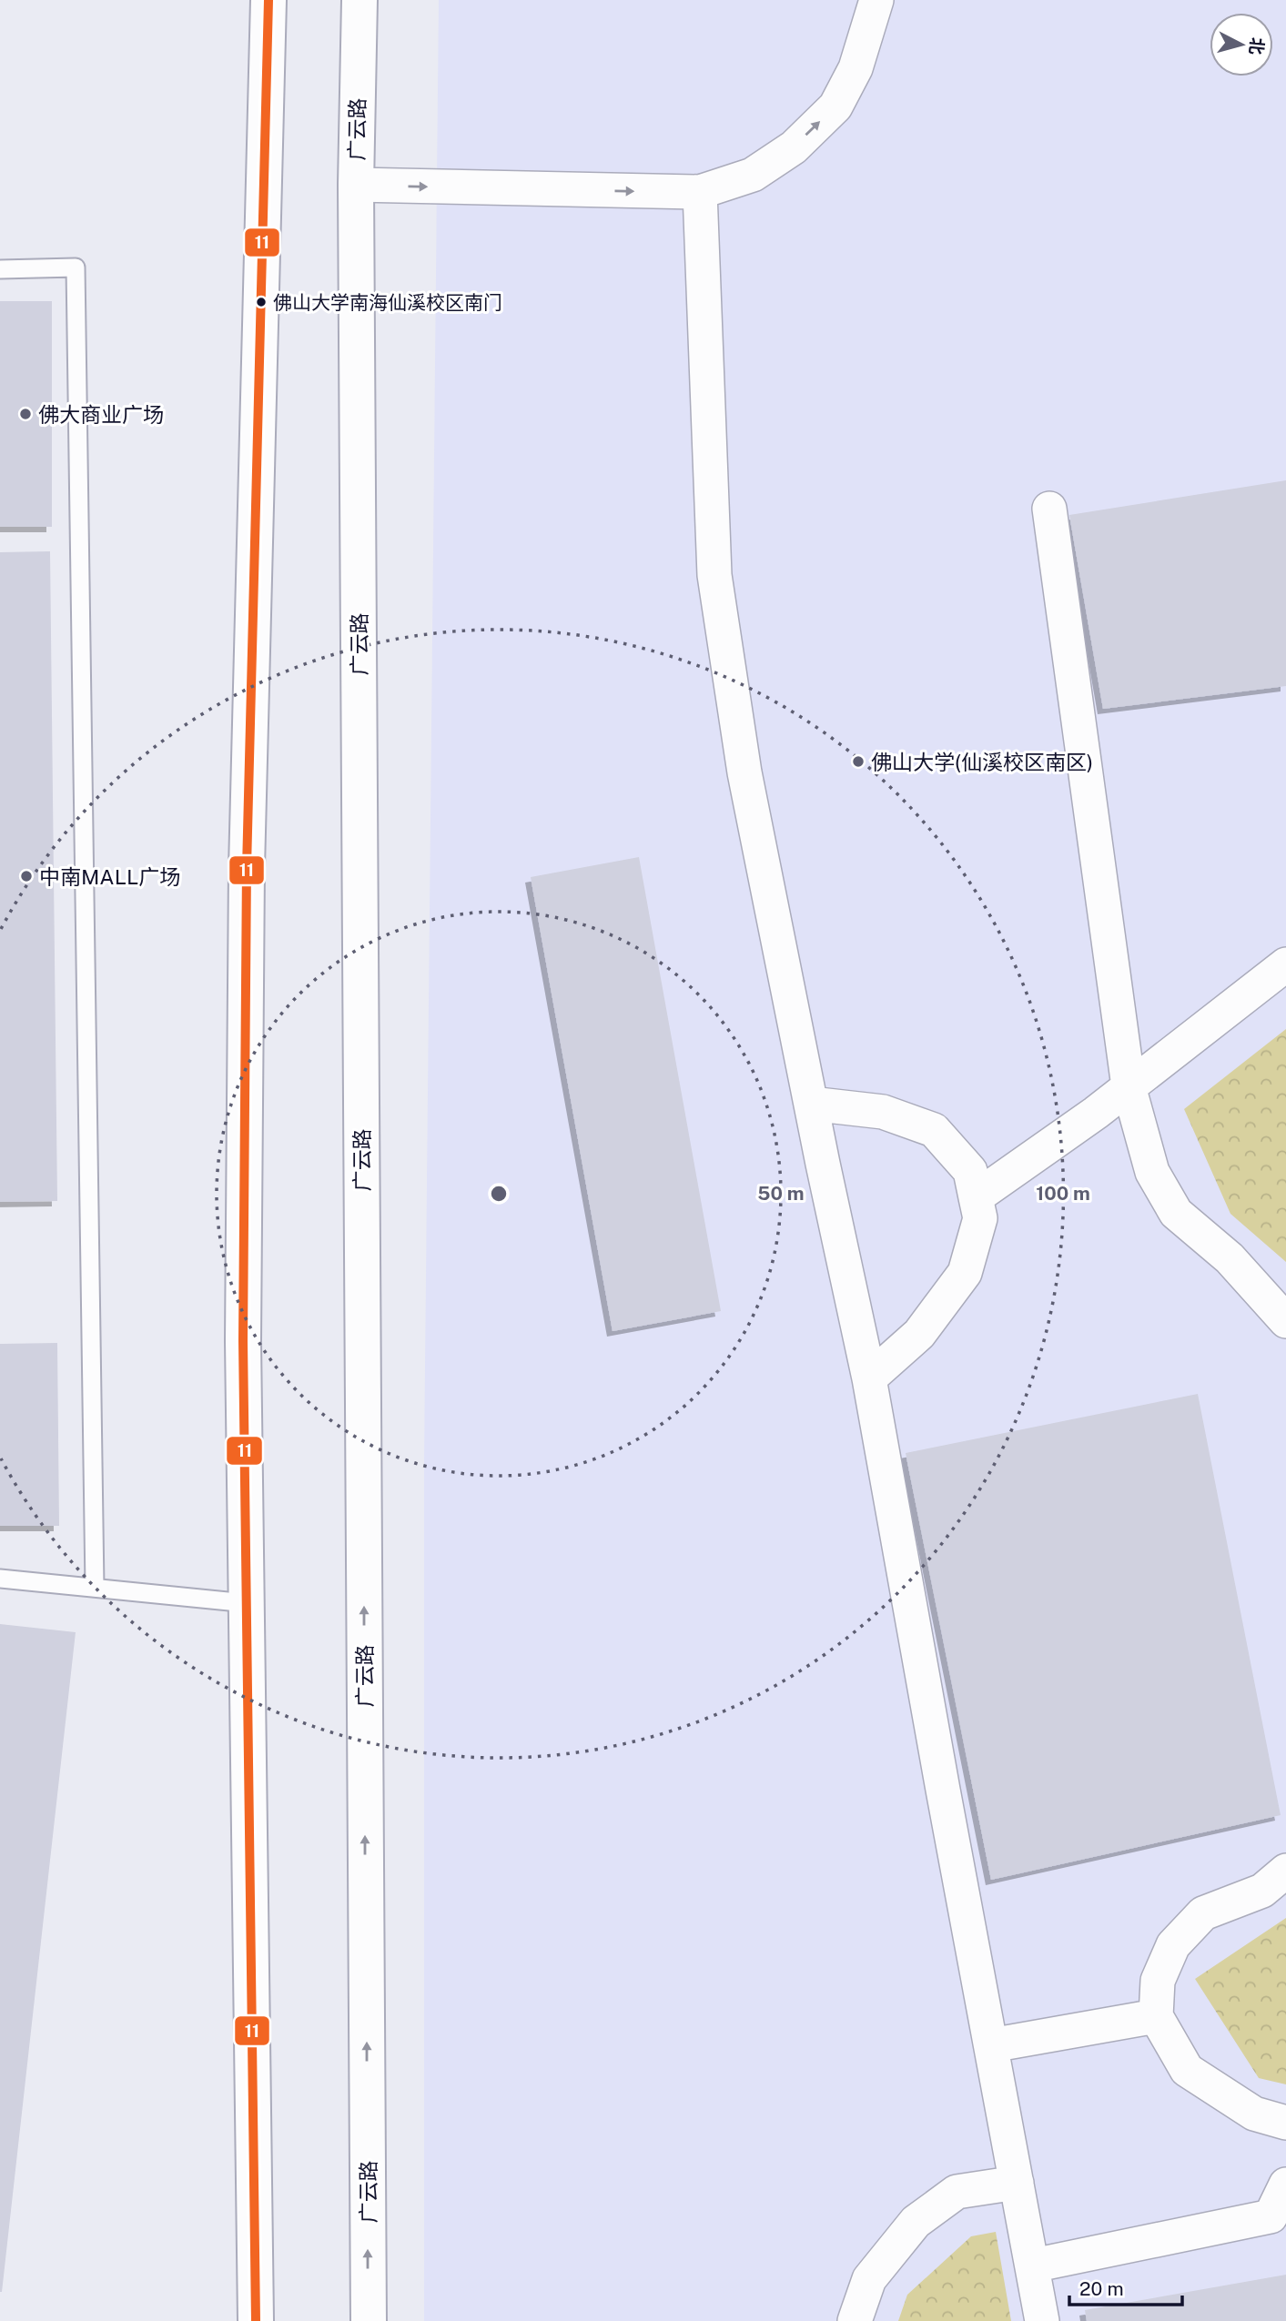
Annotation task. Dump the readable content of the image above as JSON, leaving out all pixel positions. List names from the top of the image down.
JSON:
{
  "streets": {
    "main road": ["广云路"]
  },
  "places": [
    "佛山大学南海仙溪校区南门",
    "佛大商业广场",
    "佛山大学(仙溪校区南区)",
    "中南MALL广场"
  ],
  "lines": ["transit line 11"],
  "scale_bar": "20 m",
  "north": "right",
  "rings": ["50 m", "100 m"]
}
